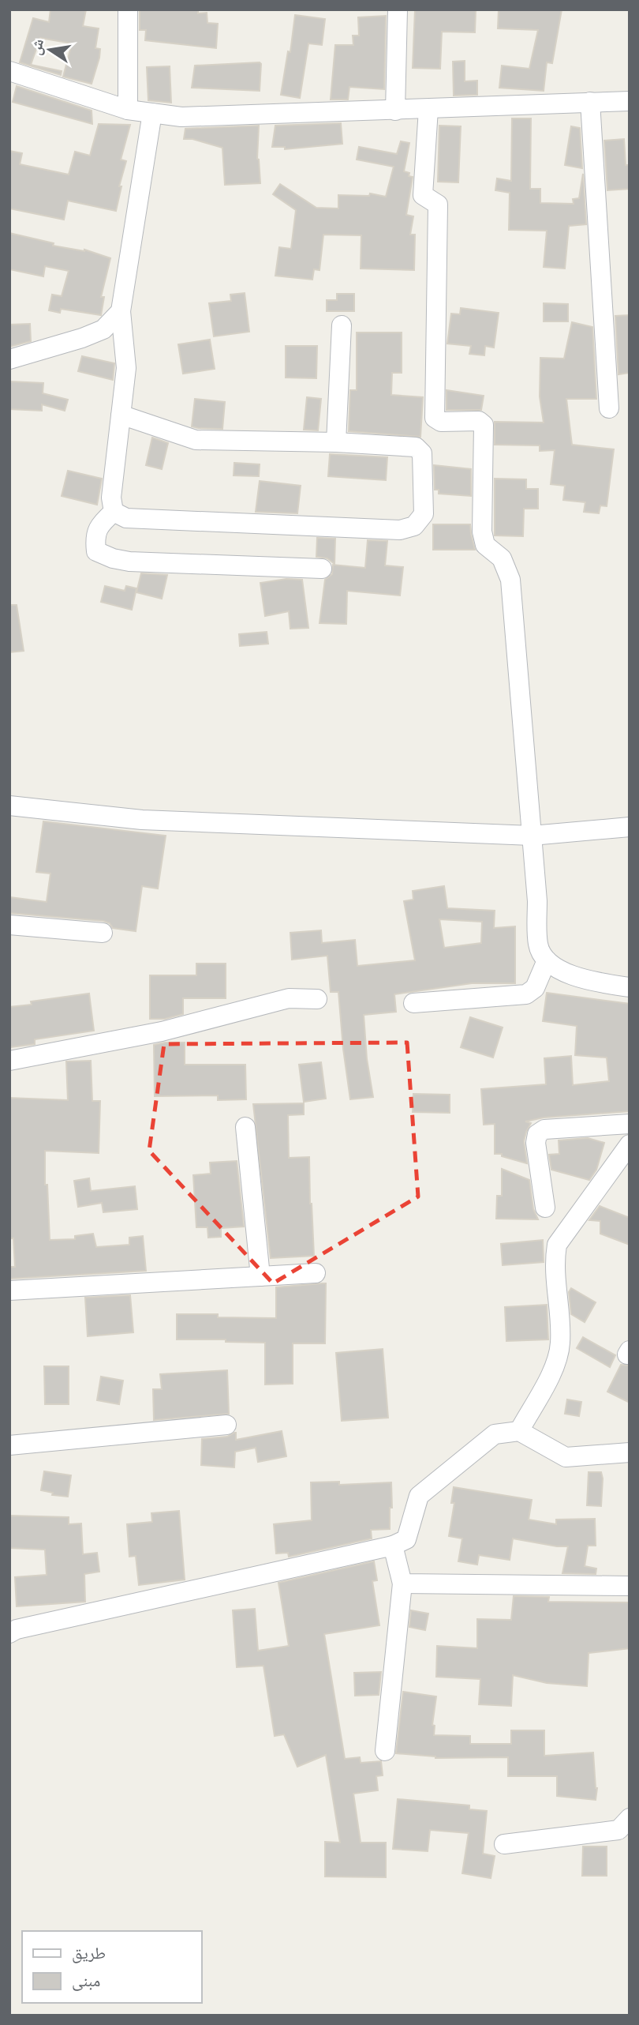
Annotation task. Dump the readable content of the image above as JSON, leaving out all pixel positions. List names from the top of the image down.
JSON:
{
  "legend": ["طريق", "مبنى"],
  "north": "left"
}
